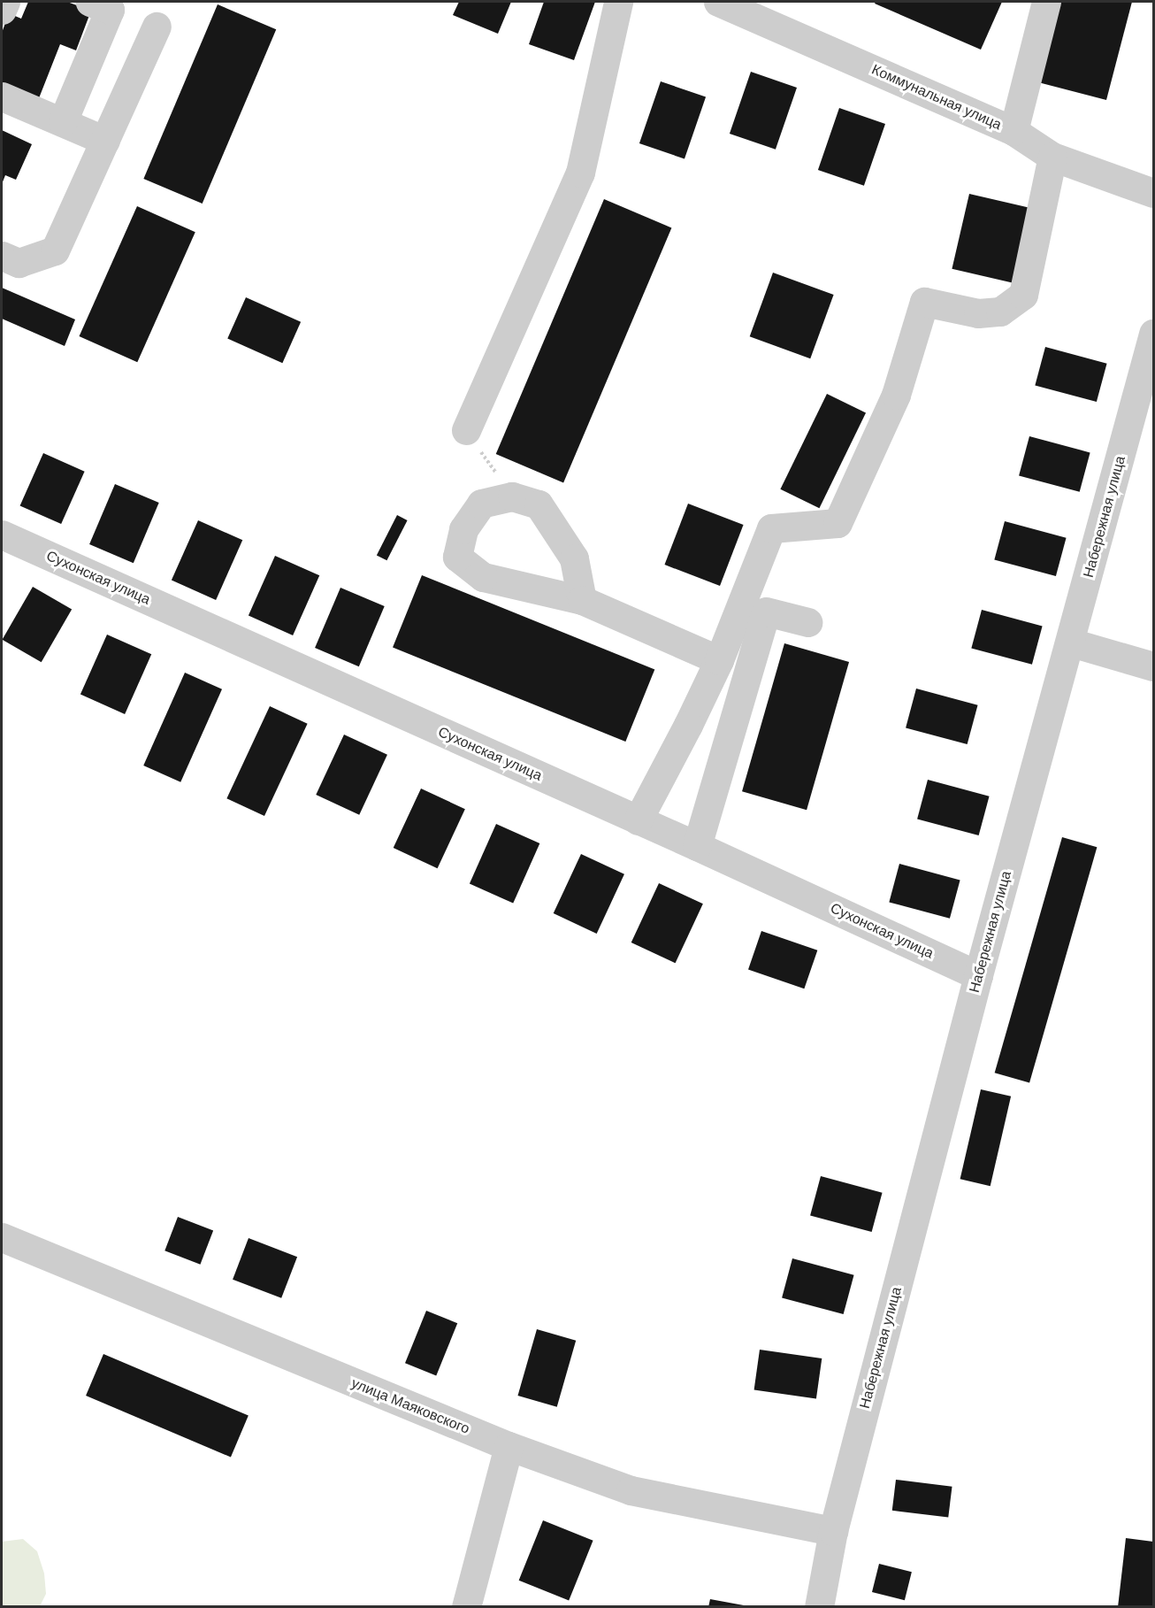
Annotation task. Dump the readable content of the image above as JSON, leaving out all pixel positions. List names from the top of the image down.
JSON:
{
  "streets": {
    "street": [
      "Коммунальная улица",
      "Набережная улица",
      "Сухонская улица",
      "улица Маяковского"
    ]
  },
  "crossings": [
    ["Набережная улица", "Сухонская улица"],
    ["Набережная улица", "улица Маяковского"]
  ]
}
